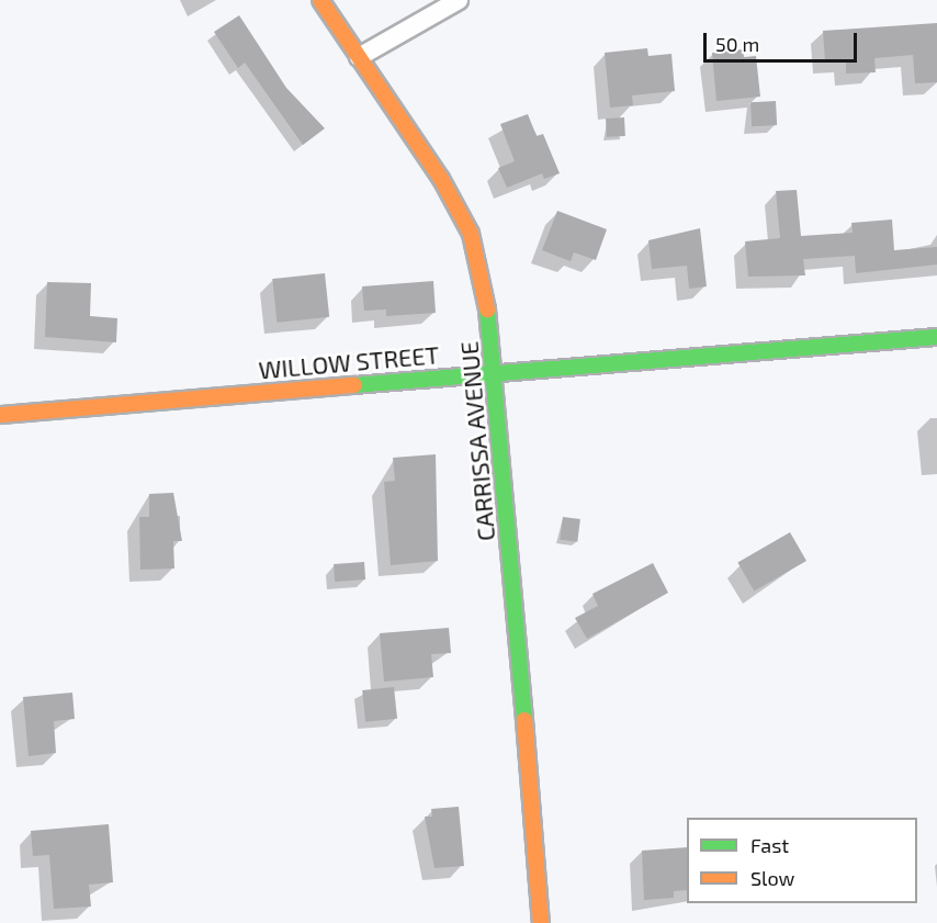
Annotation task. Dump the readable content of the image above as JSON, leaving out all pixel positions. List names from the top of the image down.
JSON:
{
  "streets": {
    "street": ["WILLOW STREET", "CARRISSA AVENUE"]
  },
  "crossings": [
    ["WILLOW STREET", "CARRISSA AVENUE"]
  ],
  "legend": ["Fast", "Slow"],
  "scale_bar": "50 m"
}
